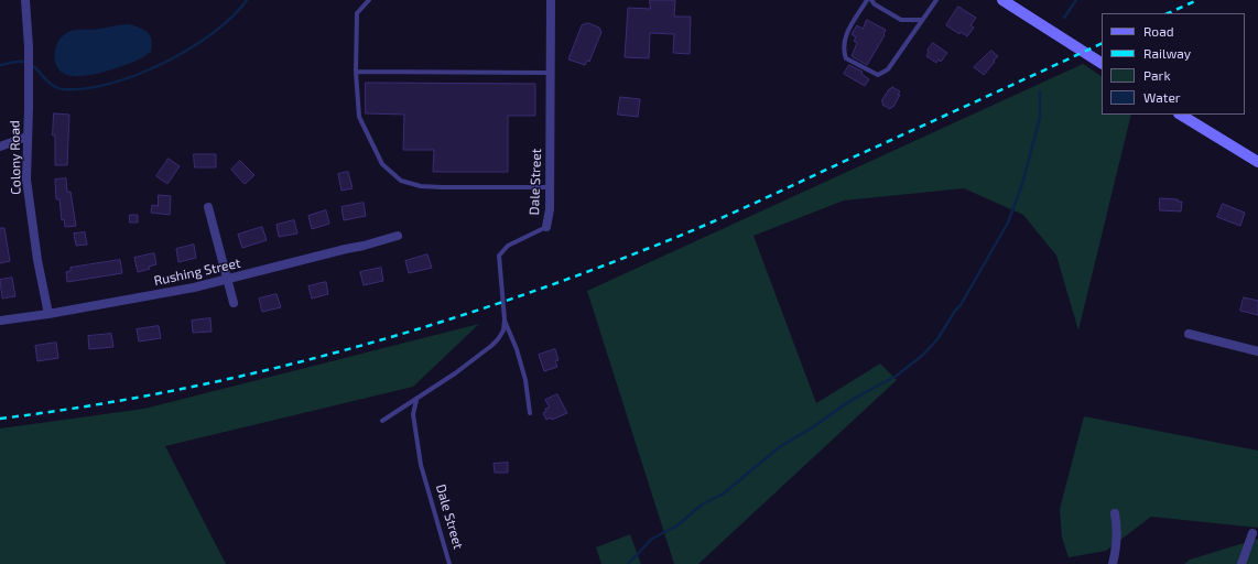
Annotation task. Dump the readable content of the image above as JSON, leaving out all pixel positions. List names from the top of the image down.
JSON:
{
  "streets": {
    "street": ["Colony Road", "Dale Street", "Rushing Street"]
  },
  "crossings": [
    ["Colony Road", "Rushing Street"]
  ],
  "legend": [
    "Road",
    "Railway",
    "Park",
    "Water"
  ]
}
